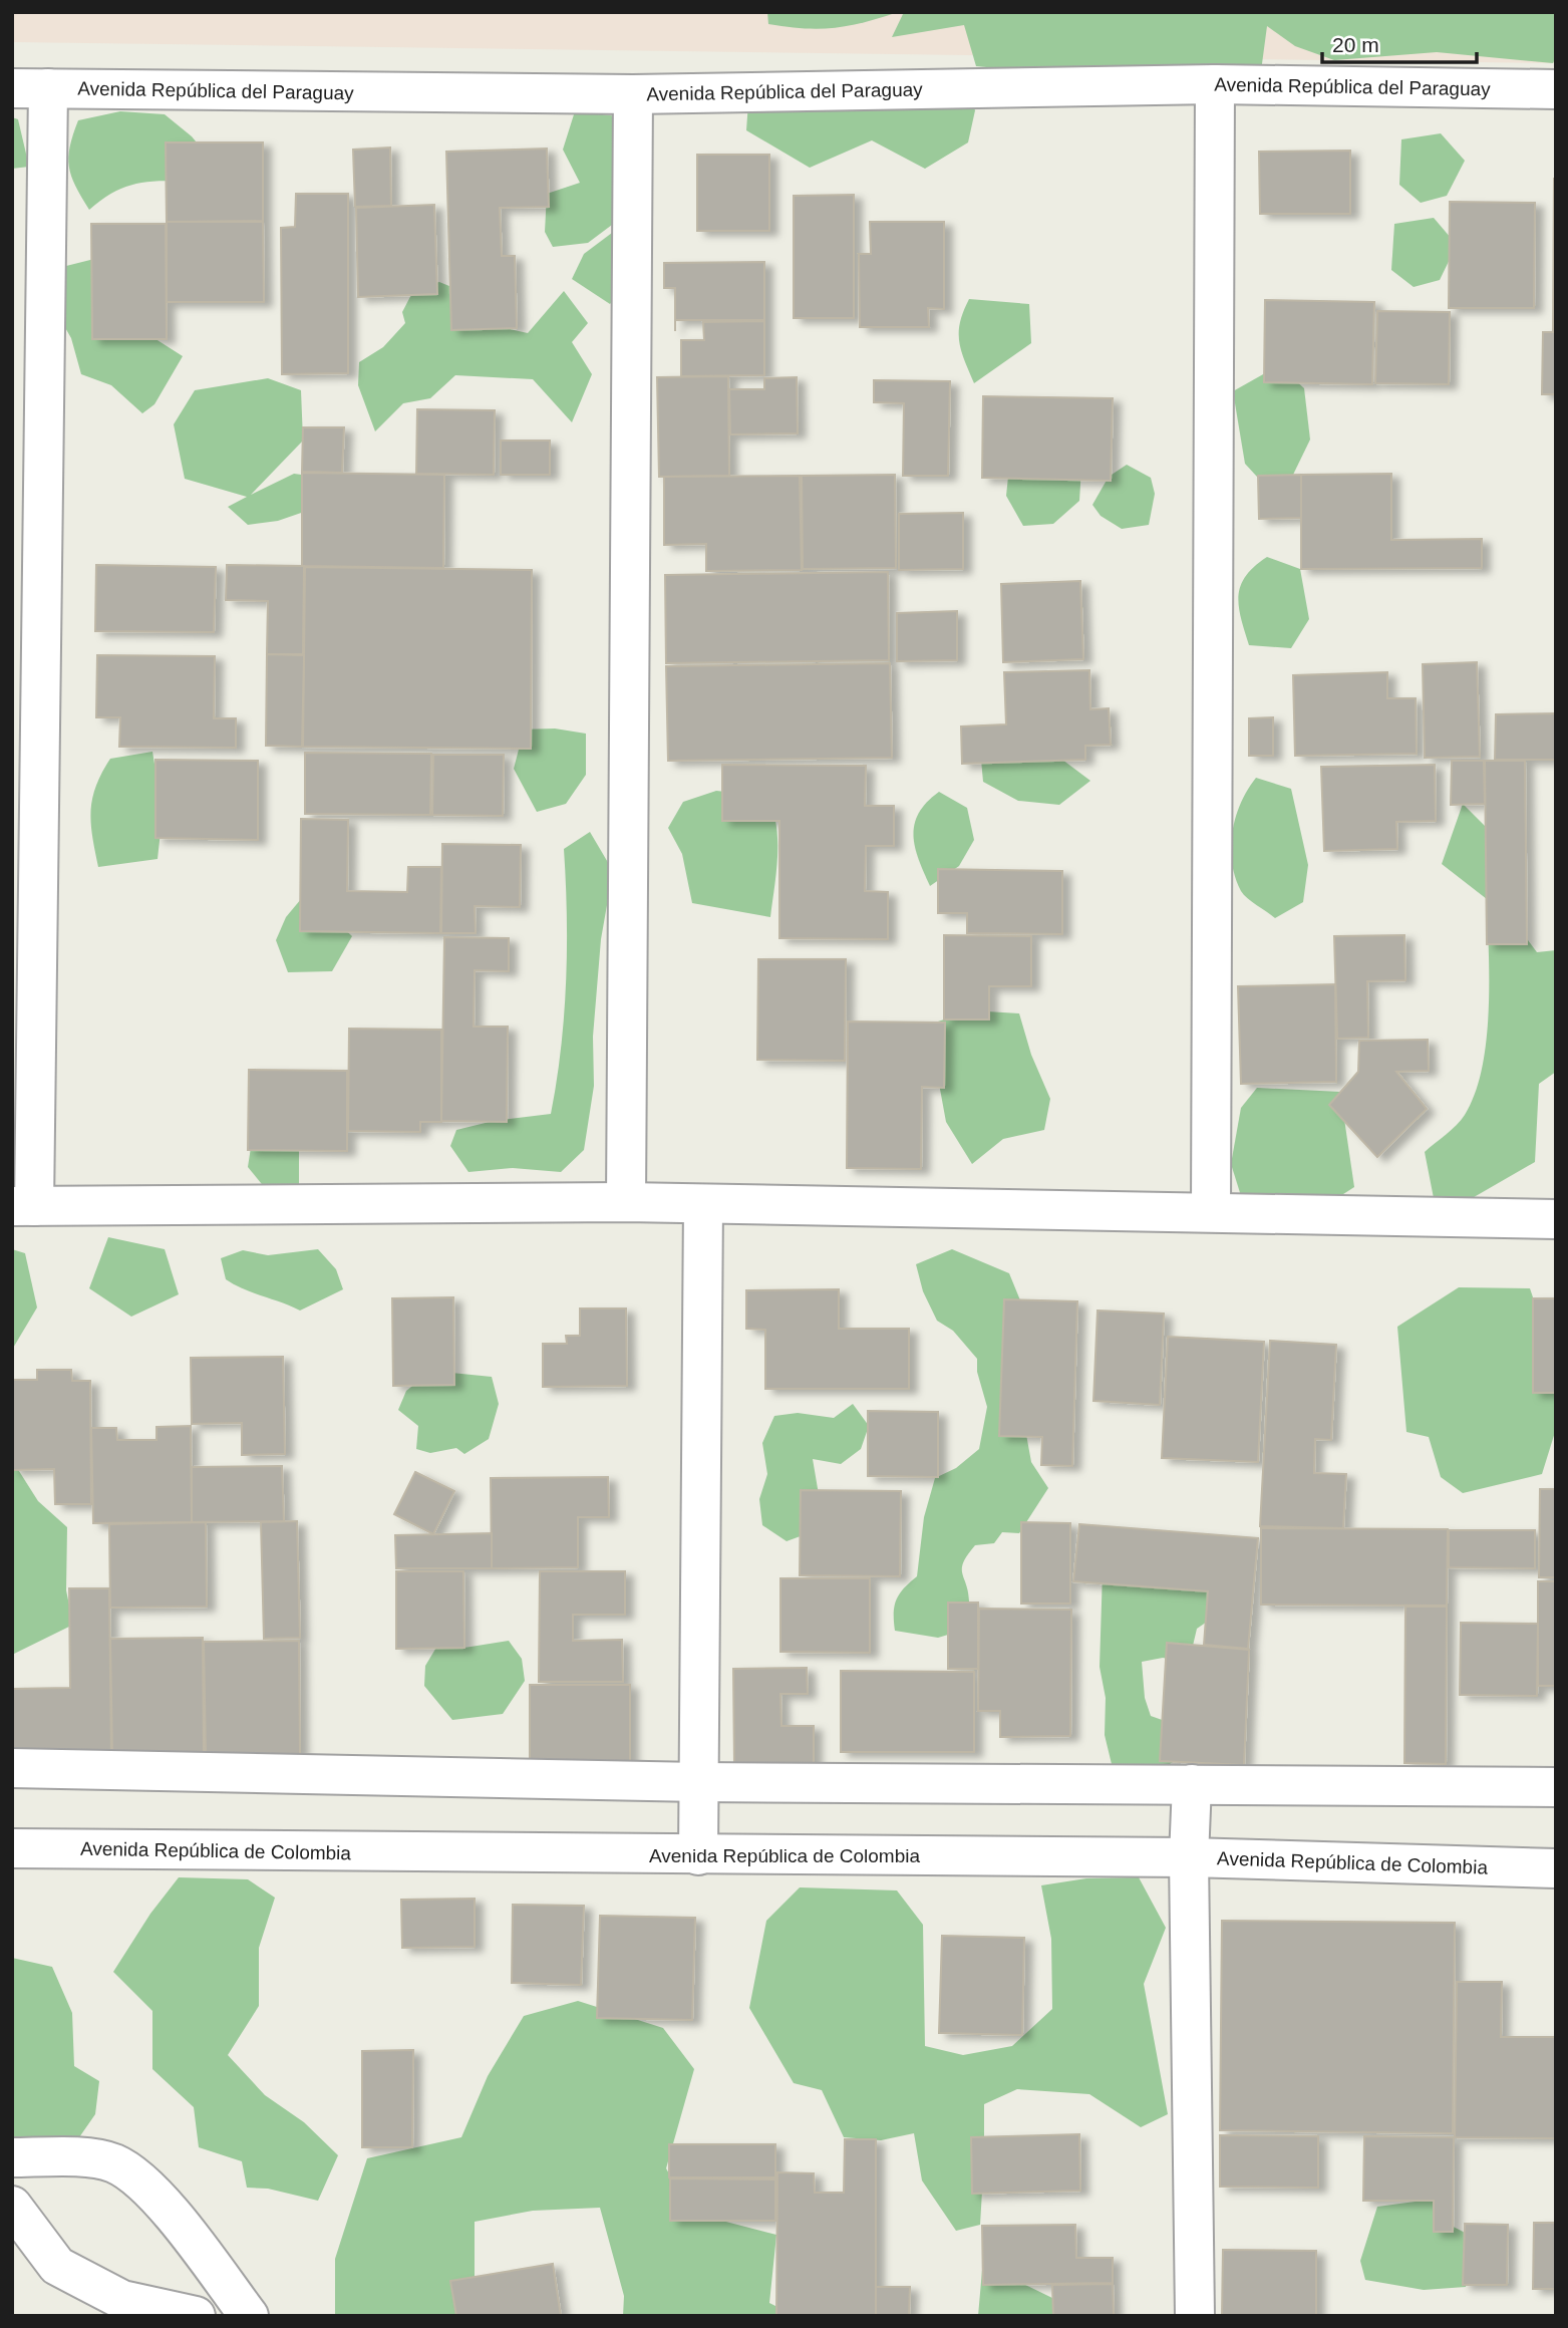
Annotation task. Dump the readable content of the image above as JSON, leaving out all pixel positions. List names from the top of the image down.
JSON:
{
  "streets": {
    "street": ["Avenida República del Paraguay", "Avenida República de Colombia"]
  },
  "scale_bar": "20 m"
}
